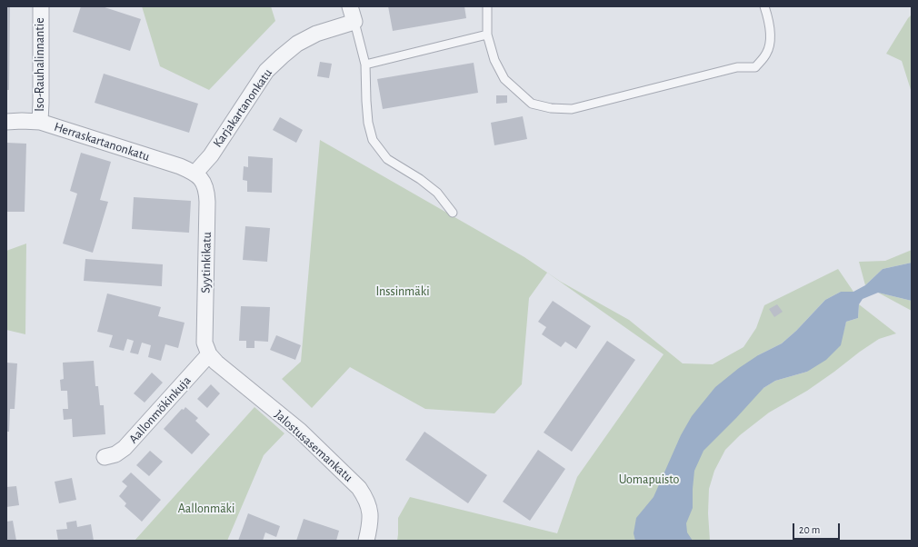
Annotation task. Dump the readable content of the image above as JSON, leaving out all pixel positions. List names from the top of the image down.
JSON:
{
  "streets": {
    "street": [
      "Iso-Rauhalinnantie",
      "Karjakartanonkatu",
      "Herraskartanonkatu",
      "Syytinkikatu",
      "Aallonmökinkuja",
      "Jalostusasemankatu"
    ]
  },
  "crossings": [
    ["Iso-Rauhalinnantie", "Herraskartanonkatu"],
    ["Karjakartanonkatu", "Herraskartanonkatu"],
    ["Karjakartanonkatu", "Syytinkikatu"],
    ["Herraskartanonkatu", "Syytinkikatu"],
    ["Syytinkikatu", "Aallonmökinkuja"],
    ["Syytinkikatu", "Jalostusasemankatu"],
    ["Aallonmökinkuja", "Jalostusasemankatu"]
  ],
  "parks": ["Inssinmäki", "Uomapuisto", "Aallonmäki"],
  "scale_bar": "20 m"
}
